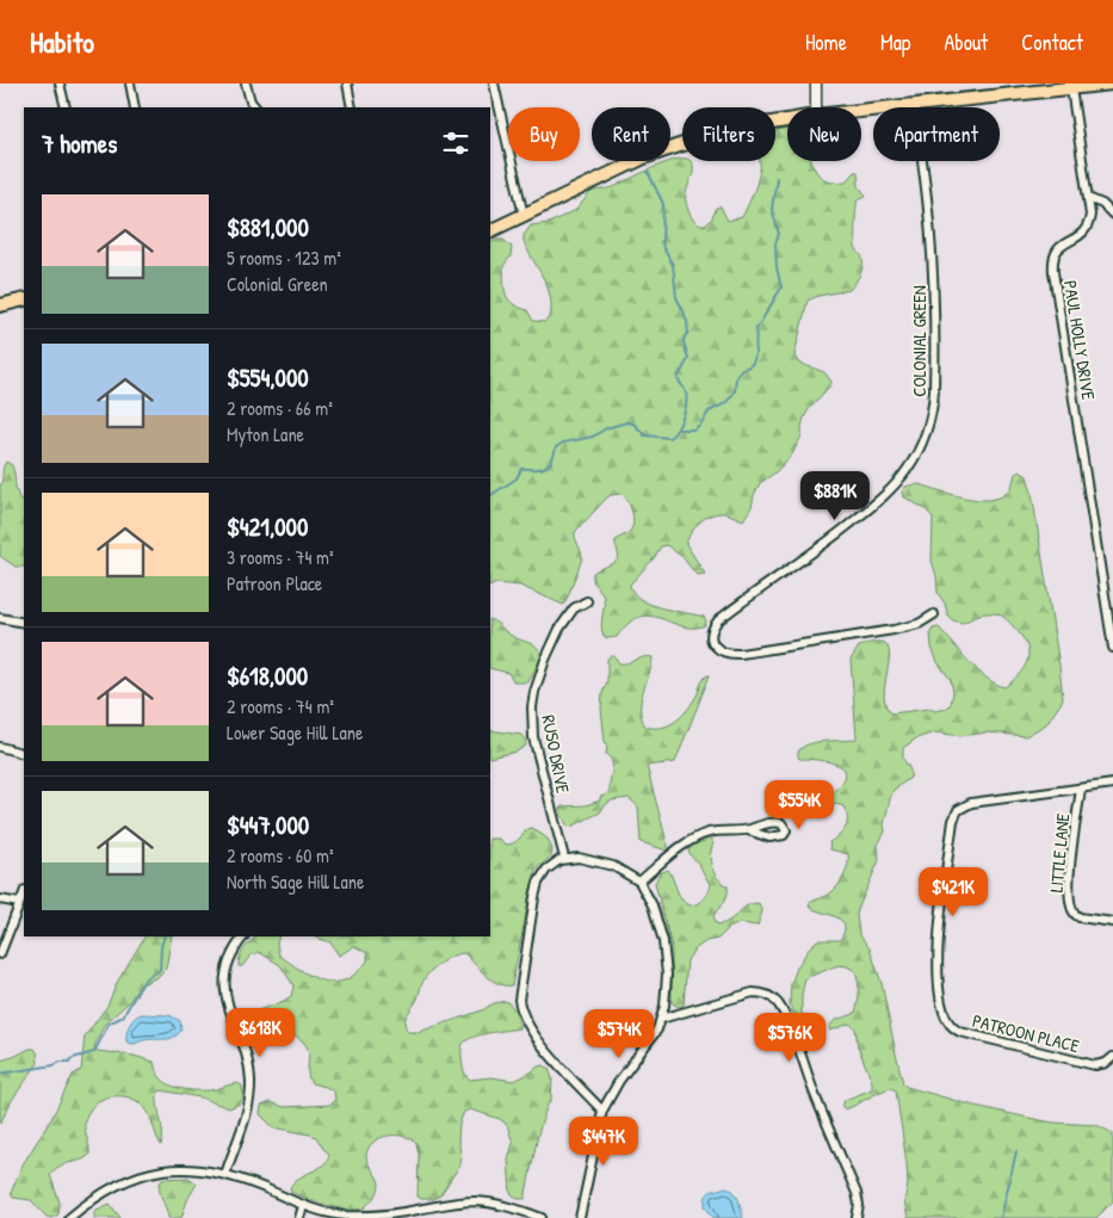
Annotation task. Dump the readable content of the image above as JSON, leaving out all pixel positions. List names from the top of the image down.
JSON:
{
  "streets": {
    "street": [
      "PAUL HOLLY DRIVE",
      "COLONIAL GREEN",
      "RUSO DRIVE",
      "LITTLE LANE",
      "PATROON PLACE"
    ]
  },
  "crossings": [
    ["LITTLE LANE", "PATROON PLACE"]
  ],
  "page": {
    "header": "Habito",
    "nav": [
      "Home",
      "Map",
      "About",
      "Contact"
    ],
    "chip": [
      "Buy",
      "Rent",
      "Filters",
      "New",
      "Apartment"
    ],
    "heading": "7 homes",
    "list": [
      {
        "name": "$881,000",
        "note": "5 rooms · 123 m² · Colonial Green"
      },
      {
        "name": "$554,000",
        "note": "2 rooms · 66 m² · Myton Lane"
      },
      {
        "name": "$421,000",
        "note": "3 rooms · 74 m² · Patroon Place"
      },
      {
        "name": "$618,000",
        "note": "2 rooms · 74 m² · Lower Sage Hill Lane"
      },
      {
        "name": "$447,000",
        "note": "2 rooms · 60 m² · North Sage Hill Lane"
      }
    ],
    "price": [
      "$881K",
      "$554K",
      "$421K",
      "$618K",
      "$574K",
      "$576K",
      "$447K"
    ]
  }
}
